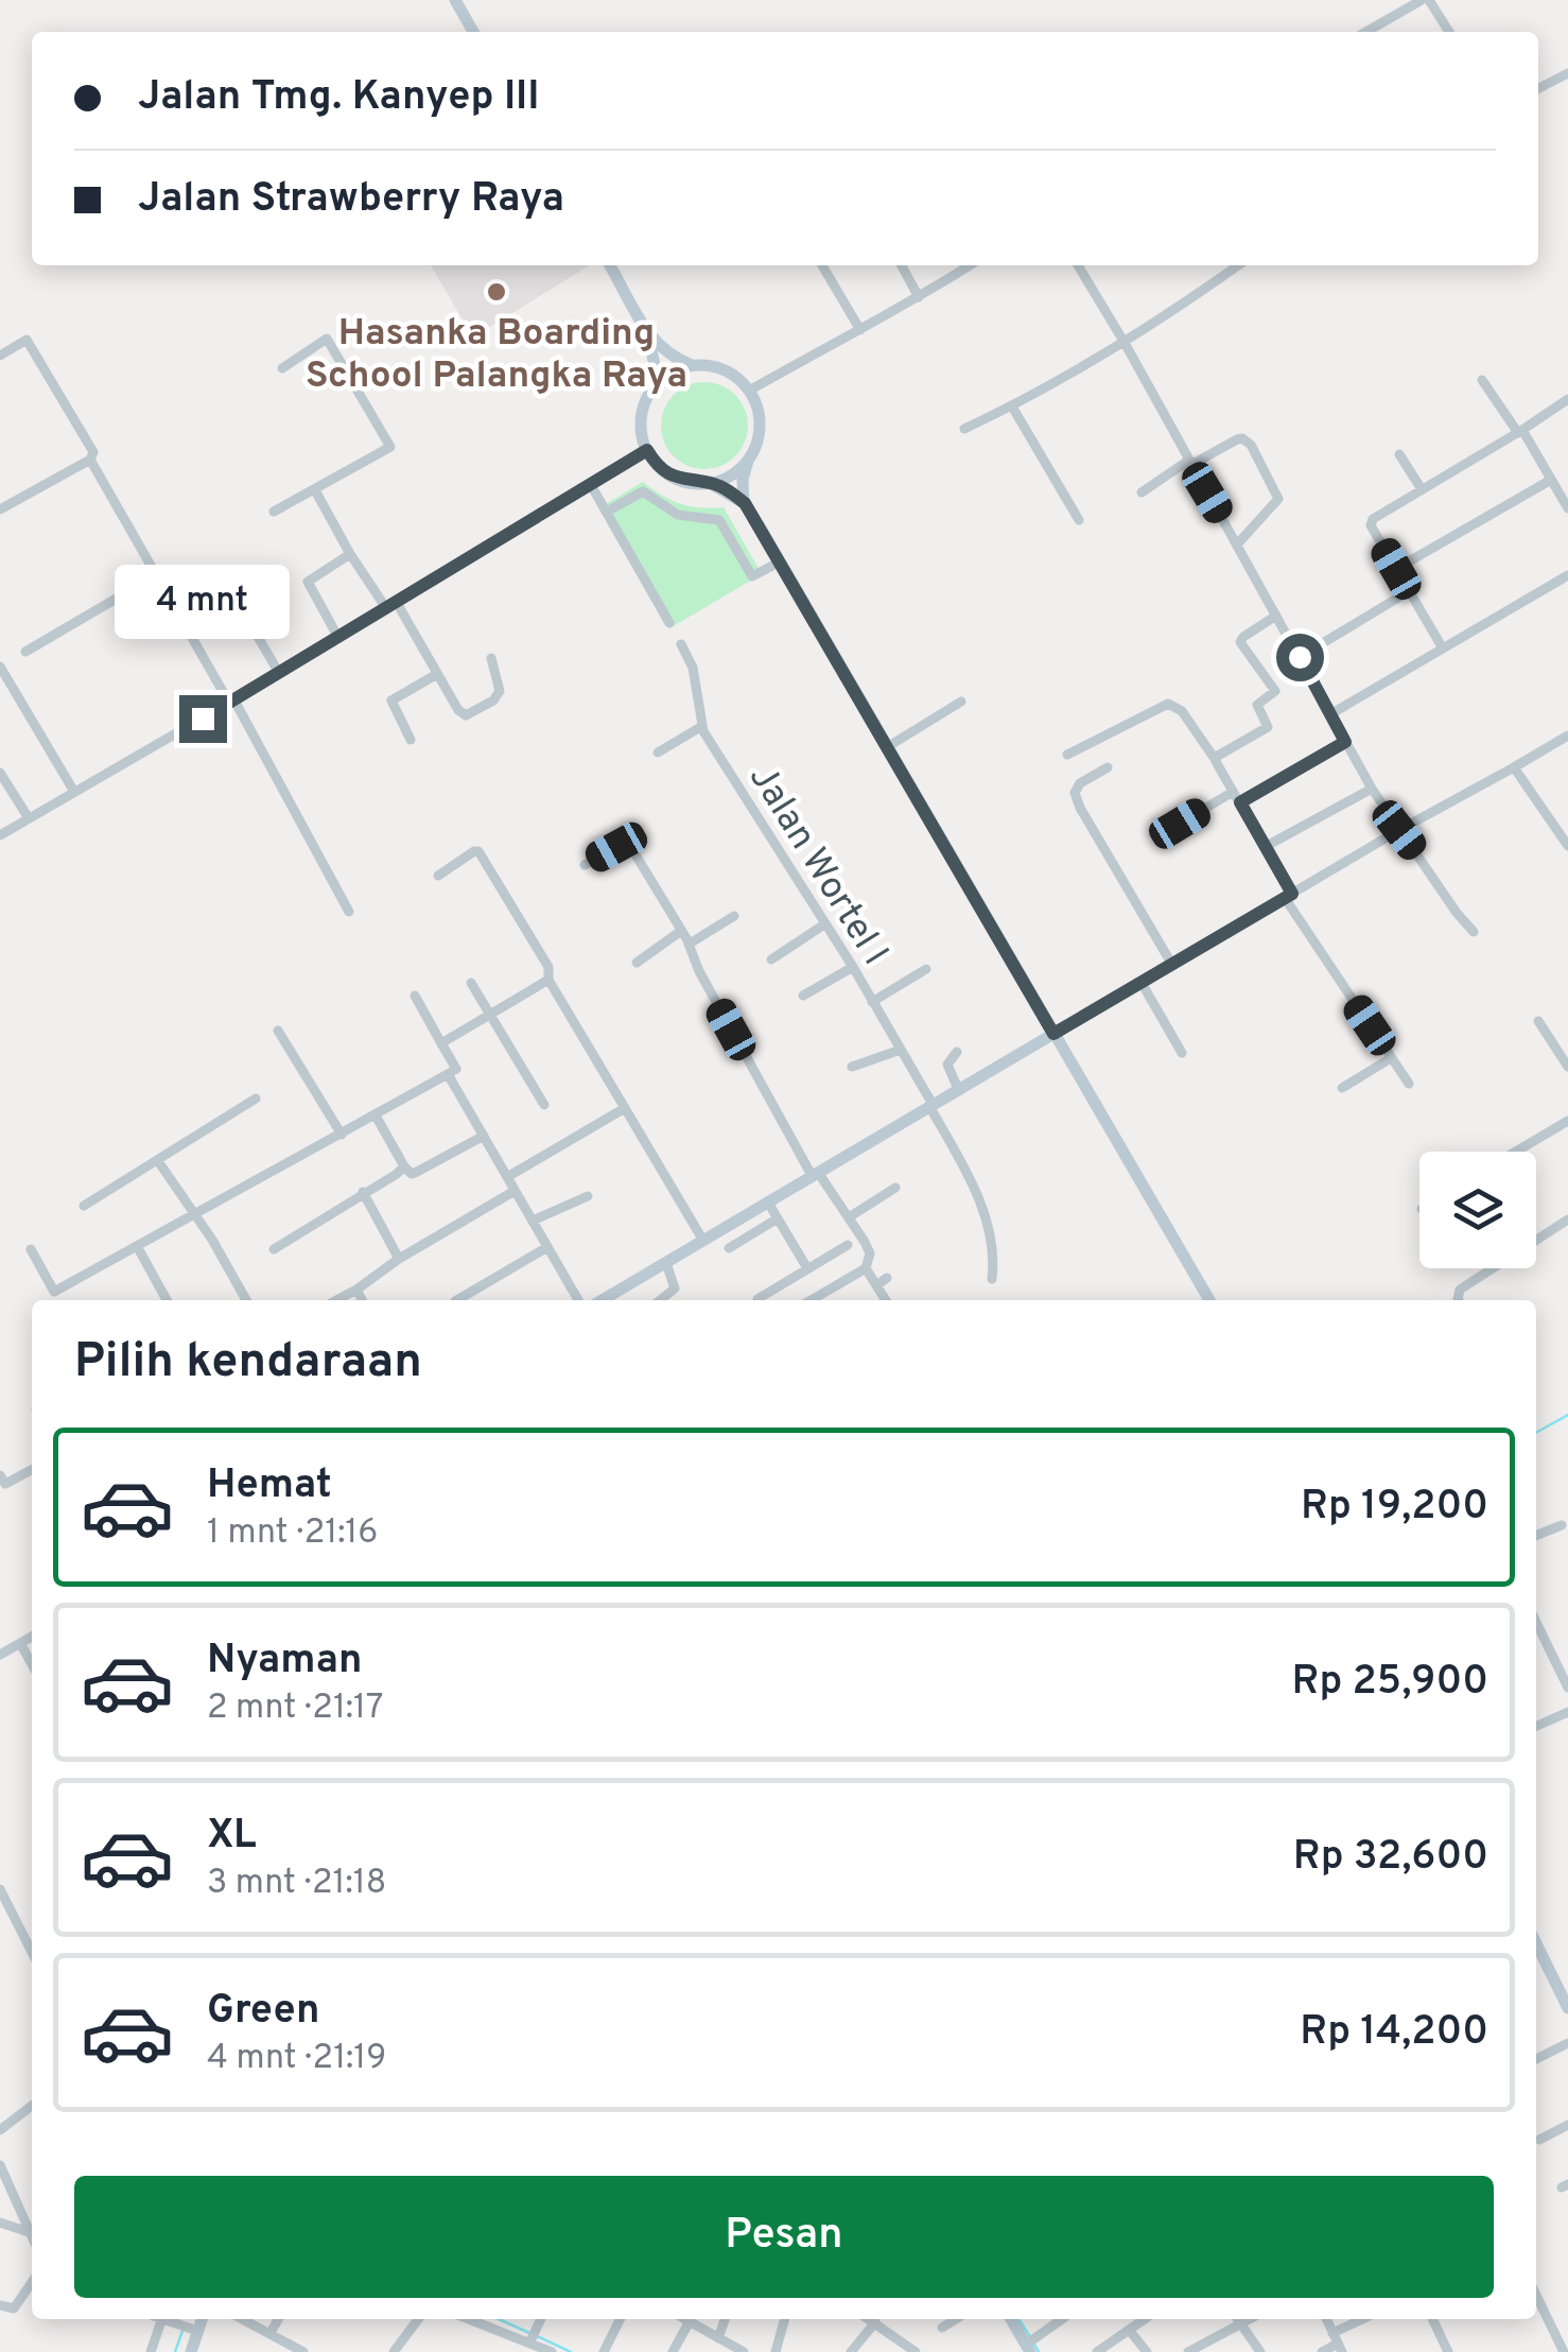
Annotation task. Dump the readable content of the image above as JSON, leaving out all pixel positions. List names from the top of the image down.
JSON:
{
  "streets": {
    "street": ["Jalan Wortel I"]
  },
  "places": ["Hasanka Boarding School Palangka Raya"],
  "page": {
    "banner": ["Jalan Tmg. Kanyep III", "Jalan Strawberry Raya"],
    "bubble": "4 mnt",
    "heading": "Pilih kendaraan",
    "list": [
      {
        "name": "Hemat",
        "note": "1 mnt · 21:16",
        "value": "Rp 19,200"
      },
      {
        "name": "Nyaman",
        "note": "2 mnt · 21:17",
        "value": "Rp 25,900"
      },
      {
        "name": "XL",
        "note": "3 mnt · 21:18",
        "value": "Rp 32,600"
      },
      {
        "name": "Green",
        "note": "4 mnt · 21:19",
        "value": "Rp 14,200"
      }
    ],
    "buttons": "Pesan"
  }
}
